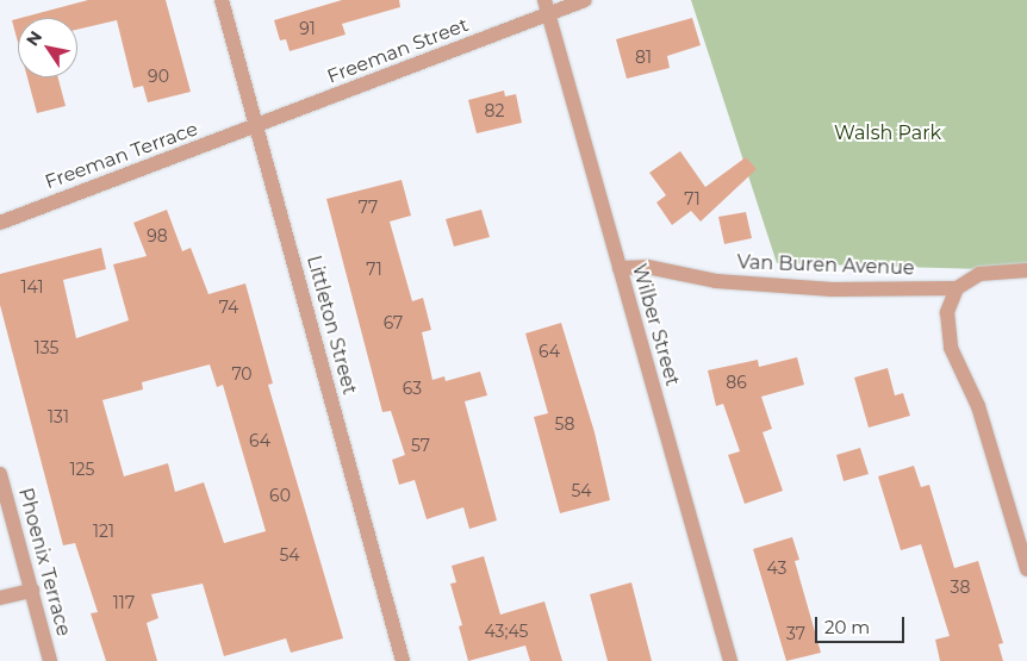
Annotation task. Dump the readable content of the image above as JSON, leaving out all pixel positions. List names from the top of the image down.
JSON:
{
  "streets": {
    "street": [
      "Freeman Street",
      "Freeman Terrace",
      "Van Buren Avenue",
      "Littleton Street",
      "Wilber Street",
      "Phoenix Terrace"
    ]
  },
  "crossings": [
    ["Freeman Street", "Freeman Terrace"],
    ["Freeman Street", "Littleton Street"],
    ["Freeman Street", "Wilber Street"],
    ["Freeman Terrace", "Littleton Street"],
    ["Van Buren Avenue", "Wilber Street"]
  ],
  "parks": ["Walsh Park"],
  "house_numbers": [
    "91",
    "81",
    "90",
    "82",
    "71",
    "77",
    "98",
    "71",
    "141",
    "74",
    "67",
    "135",
    "64",
    "70",
    "86",
    "63",
    "131",
    "58",
    "64",
    "57",
    "125",
    "54",
    "60",
    "121",
    "54",
    "43",
    "38",
    "117",
    "43;45",
    "37"
  ],
  "scale_bar": "20 m",
  "north": "top left"
}
